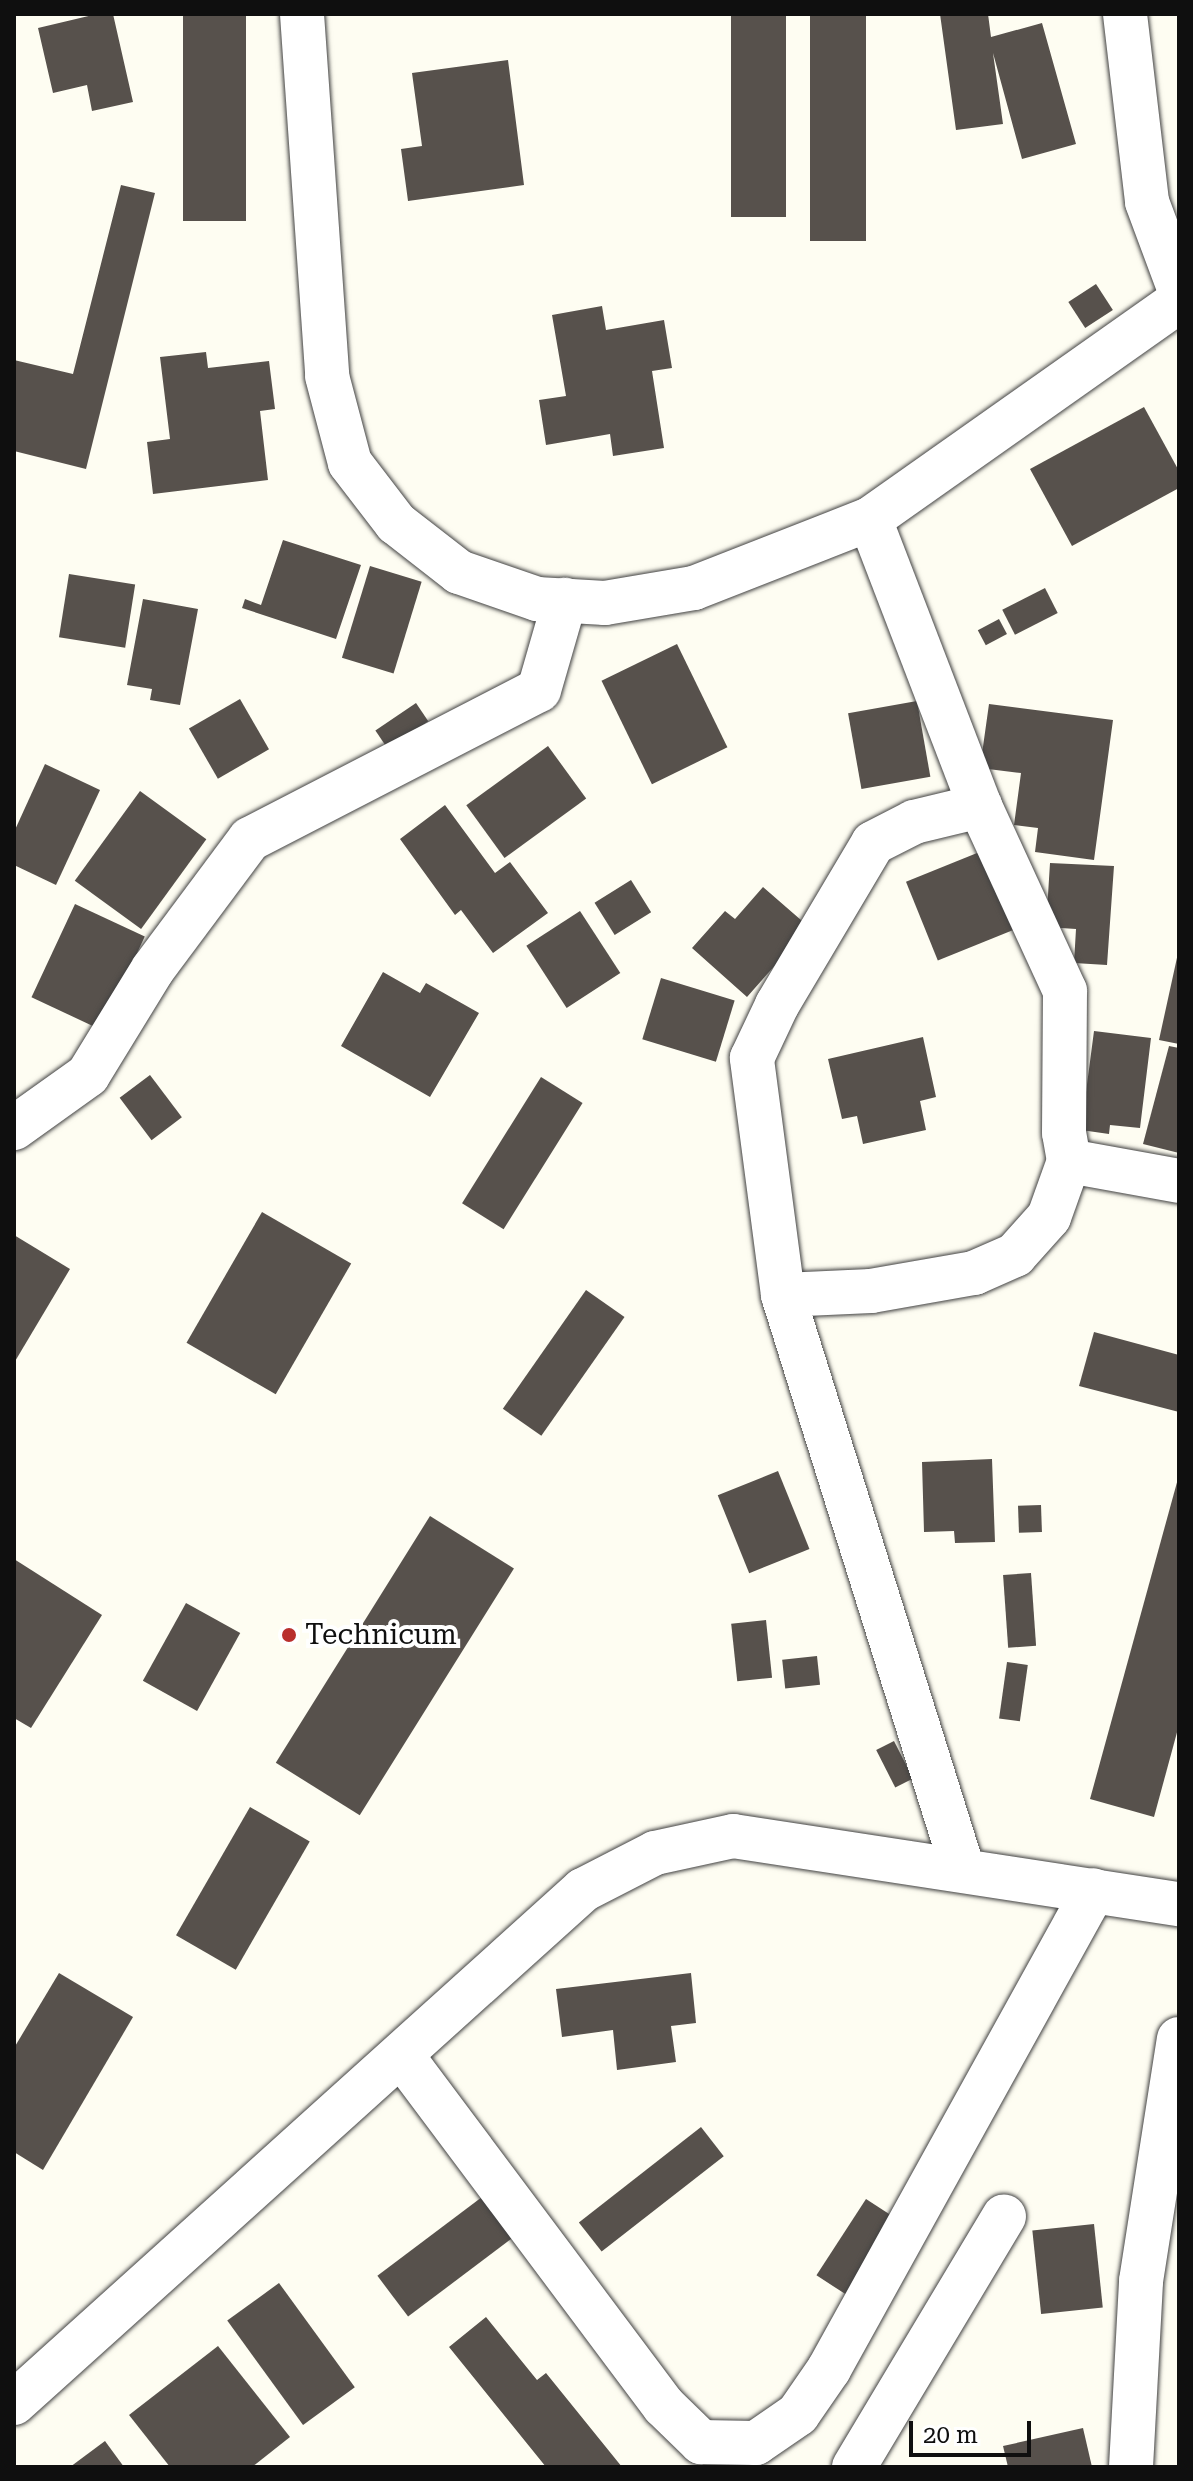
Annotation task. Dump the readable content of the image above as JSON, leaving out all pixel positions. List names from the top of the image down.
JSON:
{
  "places": ["Technicum"],
  "scale_bar": "20 m"
}
